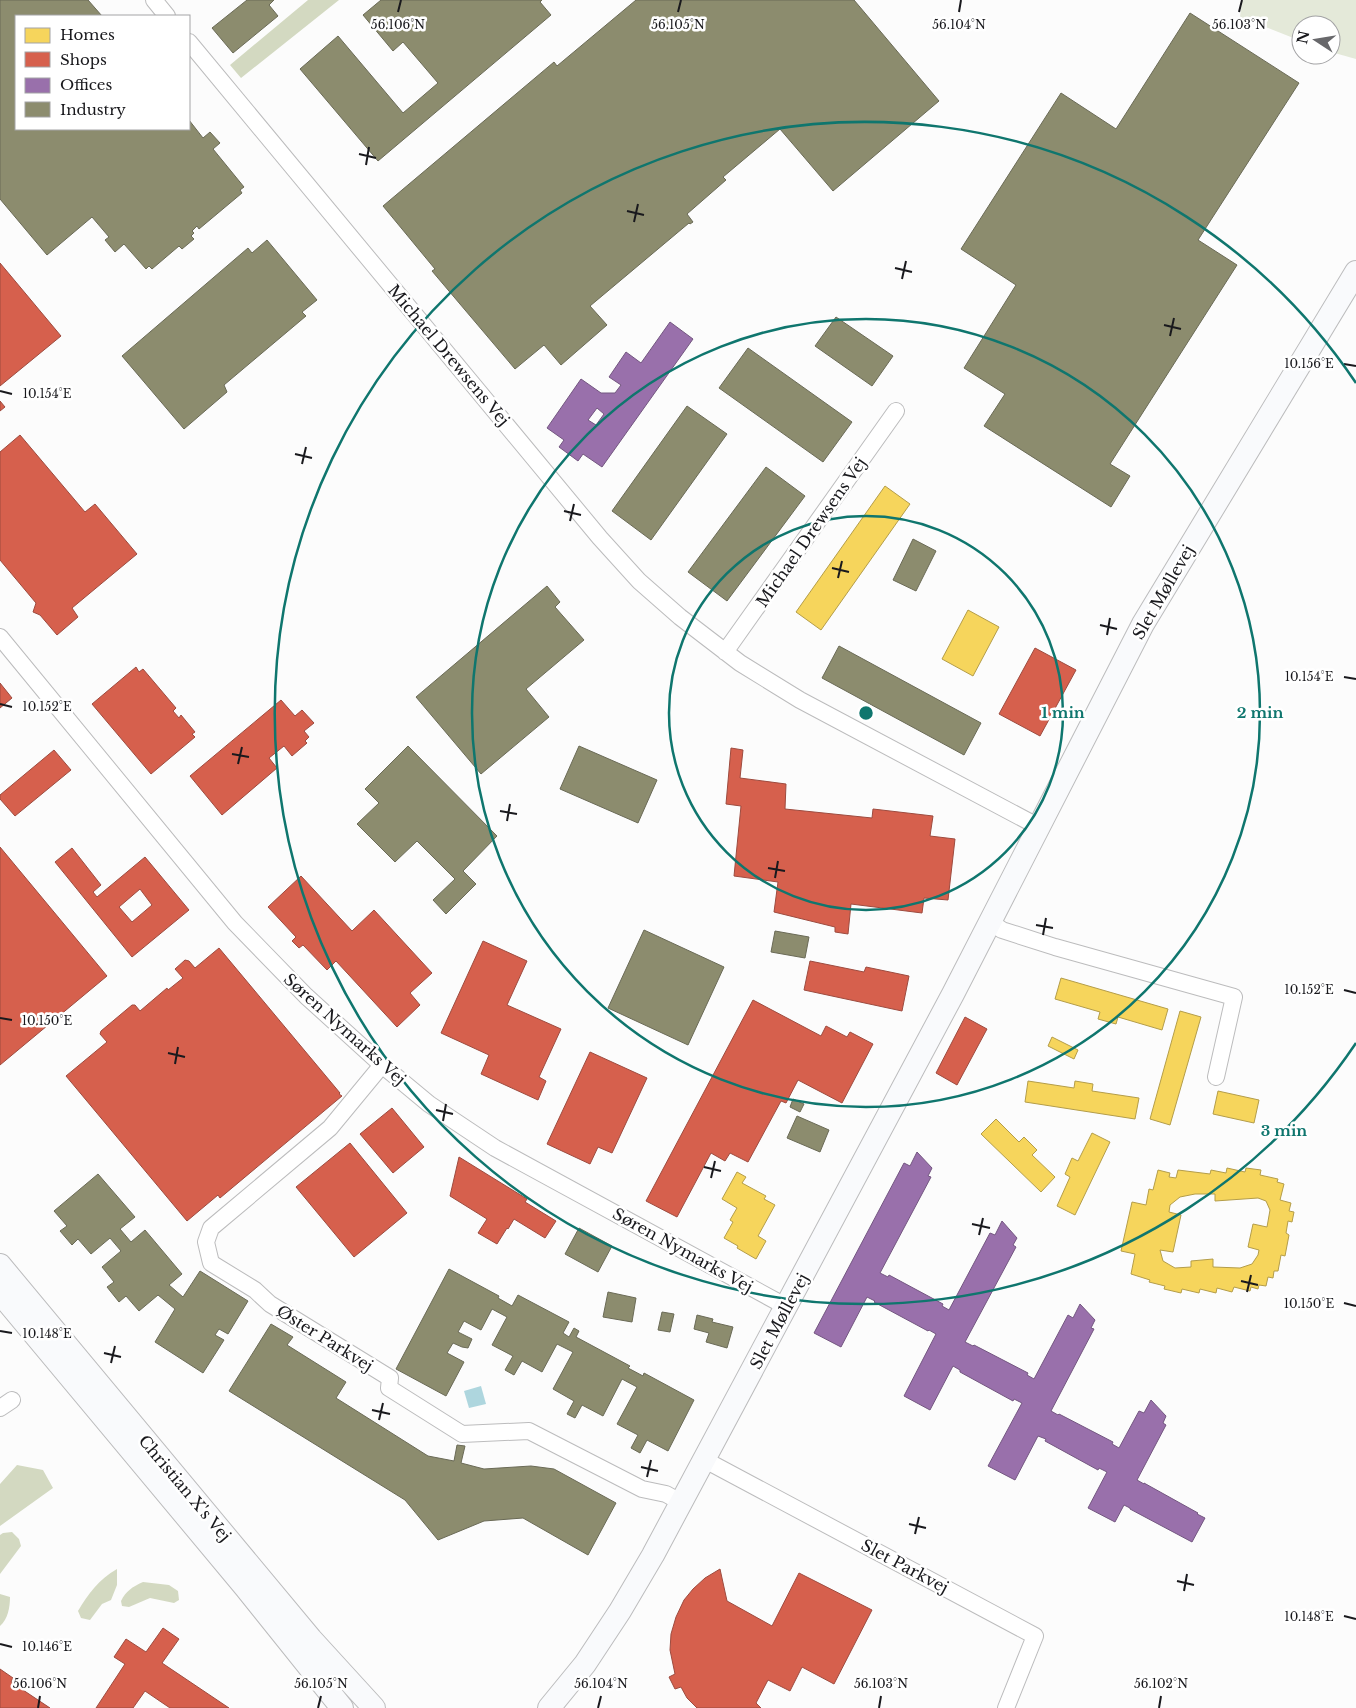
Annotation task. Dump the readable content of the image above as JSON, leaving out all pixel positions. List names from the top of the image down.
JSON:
{
  "streets": {
    "street": [
      "Michael Drewsens Vej",
      "Slet Møllevej",
      "Søren Nymarks Vej",
      "Øster Parkvej",
      "Christian X's Vej",
      "Slet Parkvej"
    ]
  },
  "crossings": [
    ["Michael Drewsens Vej", "Slet Møllevej"],
    ["Slet Møllevej", "Søren Nymarks Vej"],
    ["Slet Møllevej", "Øster Parkvej"],
    ["Slet Møllevej", "Slet Parkvej"],
    ["Søren Nymarks Vej", "Øster Parkvej"]
  ],
  "legend": [
    "Homes",
    "Shops",
    "Offices",
    "Industry"
  ],
  "north": "left",
  "coordinates": [
    "56.106°N",
    "56.105°N",
    "56.104°N",
    "56.103°N",
    "10.156°E",
    "10.154°E",
    "10.152°E",
    "10.150°E",
    "10.148°E",
    "10.146°E",
    "56.102°N"
  ],
  "rings": ["1 min", "2 min", "3 min"]
}
